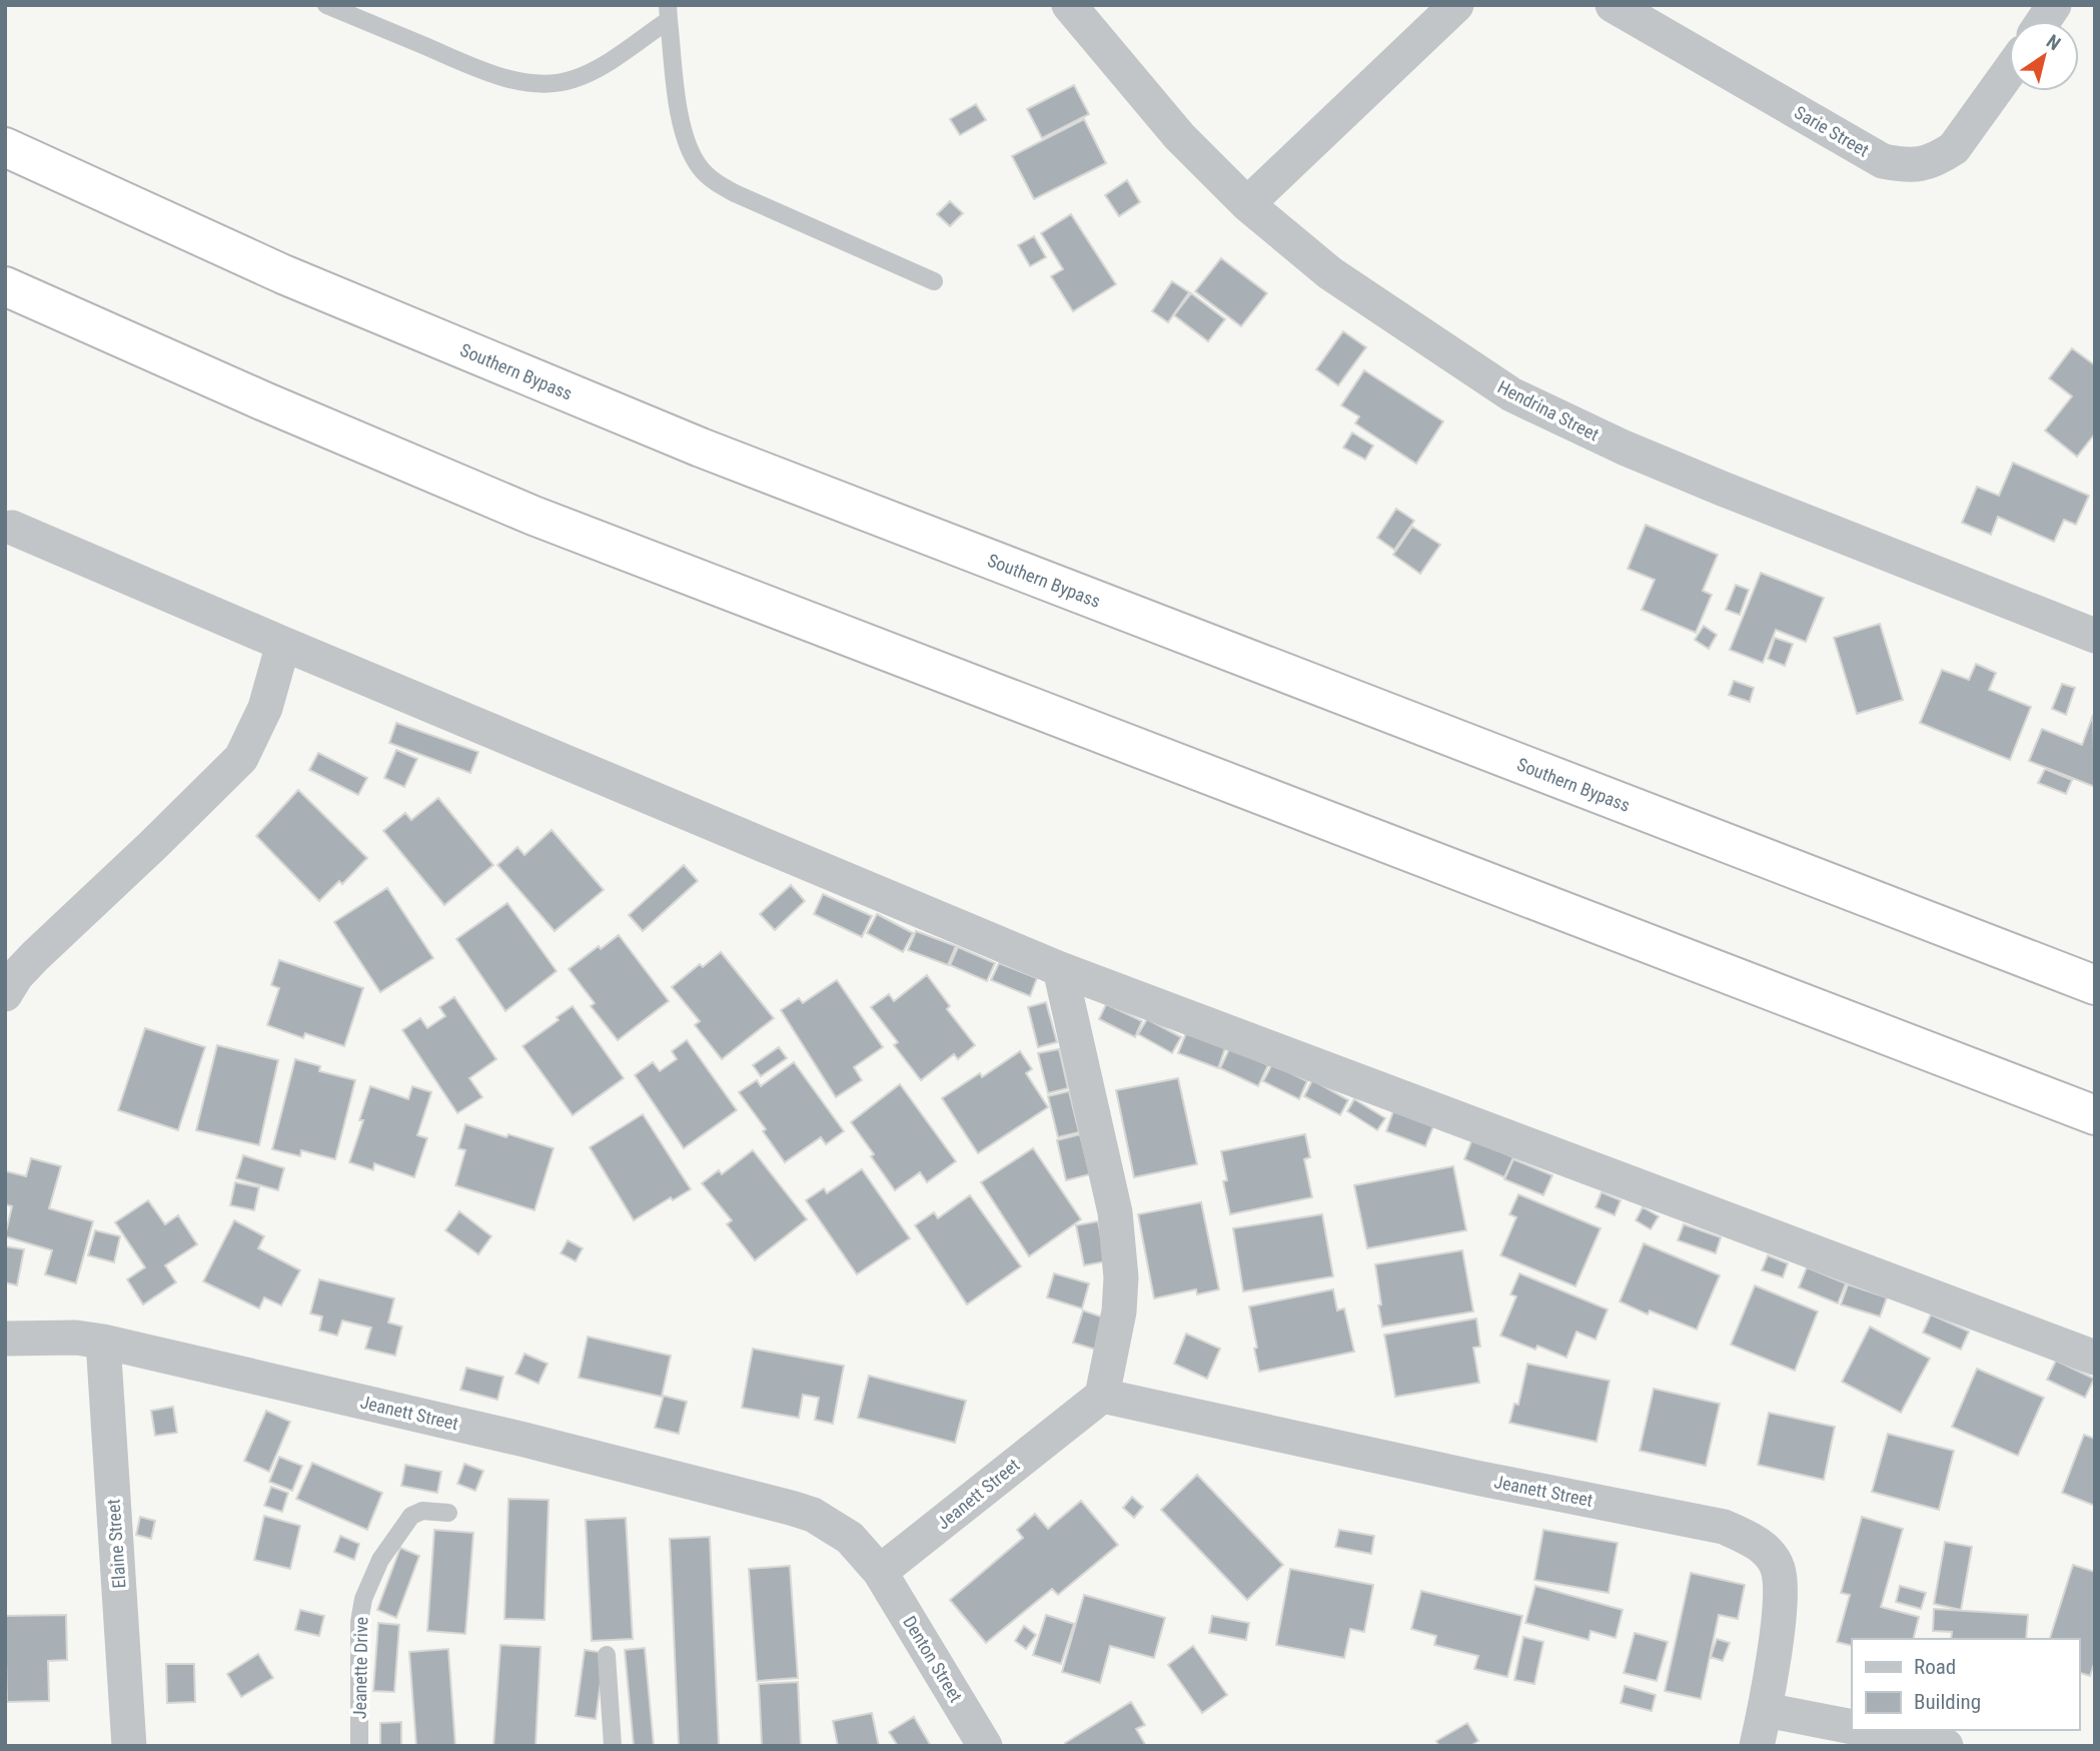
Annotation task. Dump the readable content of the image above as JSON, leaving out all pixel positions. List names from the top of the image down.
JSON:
{
  "streets": {
    "highway": ["Southern Bypass"],
    "street": [
      "Sarie Street",
      "Hendrina Street",
      "Jeanett Street",
      "Elaine Street",
      "Denton Street"
    ],
    "lane": ["Jeanette Drive"]
  },
  "crossings": [
    ["Jeanett Street", "Elaine Street"],
    ["Jeanett Street", "Denton Street"]
  ],
  "legend": ["Road", "Building"],
  "north": "top right"
}
